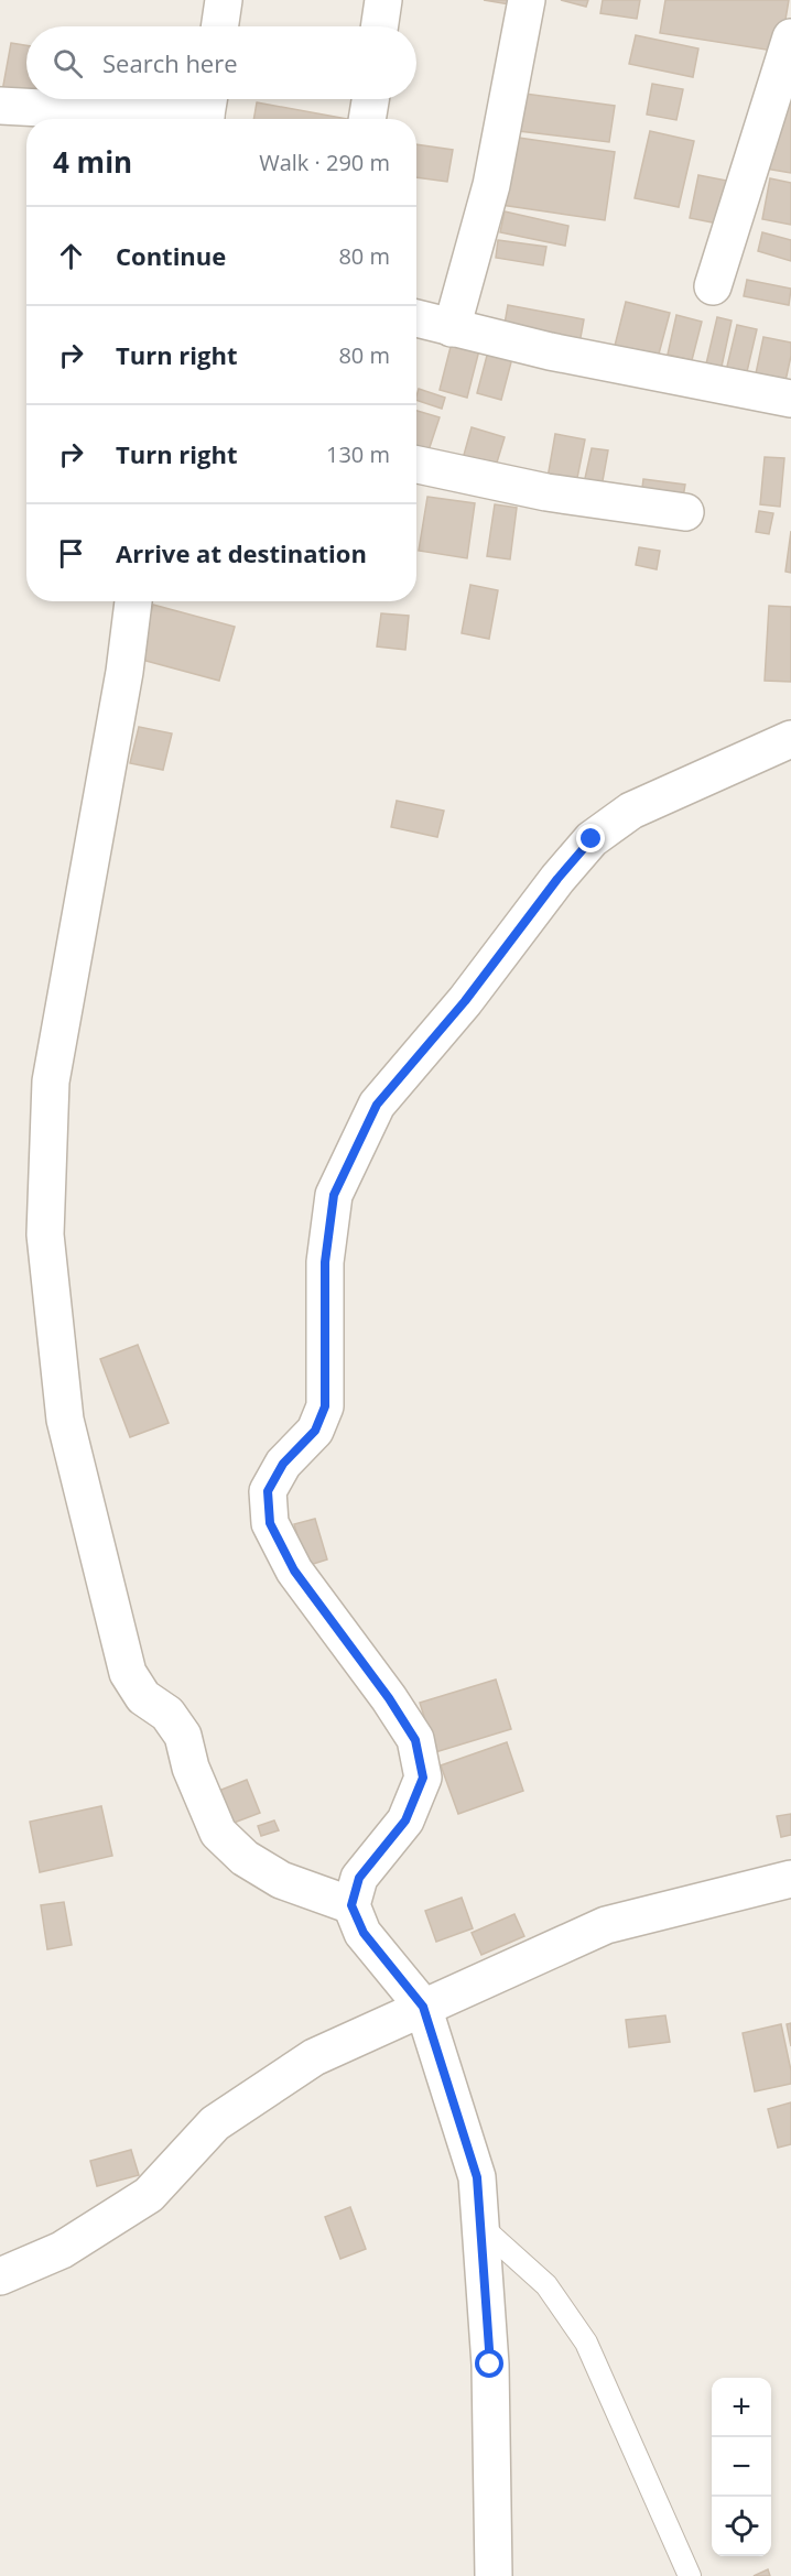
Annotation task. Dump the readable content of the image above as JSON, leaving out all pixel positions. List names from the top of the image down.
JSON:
{
  "page": {
    "search": "Search here",
    "heading": ["4 min", "Walk · 290 m"],
    "list": [
      ["Continue", "80 m"],
      ["Turn right", "80 m"],
      ["Turn right", "130 m"],
      "Arrive at destination"
    ],
    "map_buttons": ["+", "−"]
  }
}
